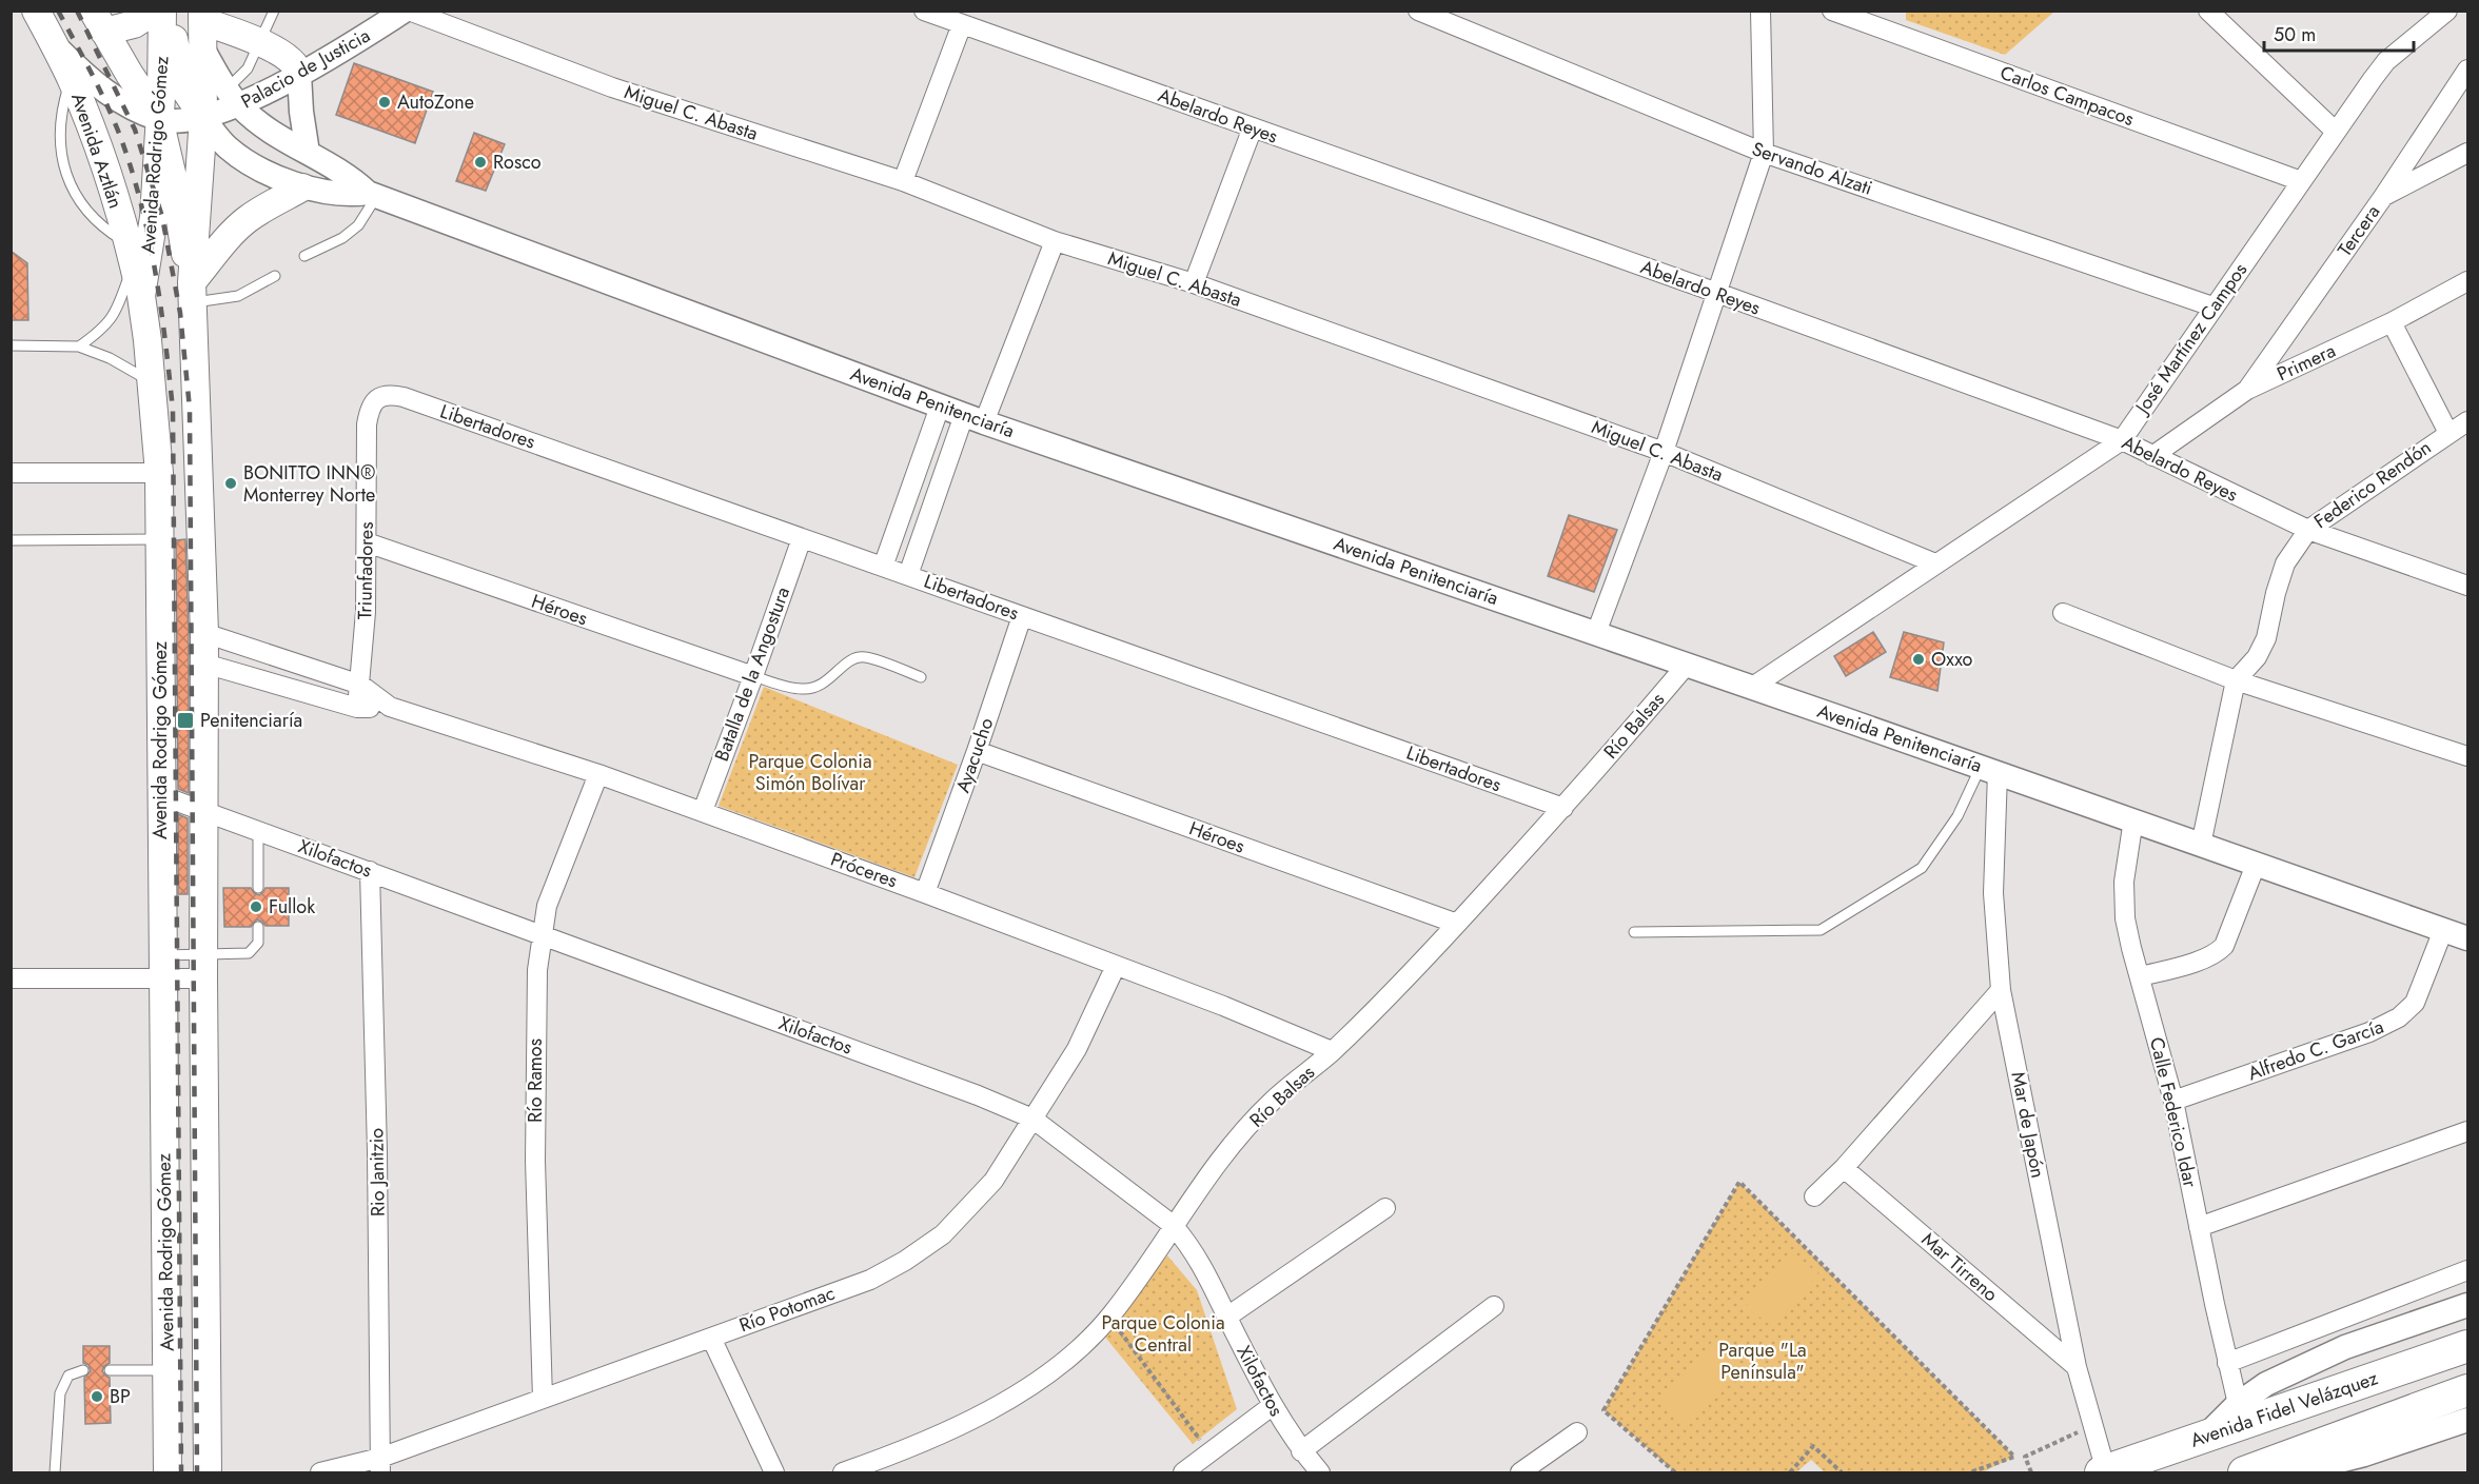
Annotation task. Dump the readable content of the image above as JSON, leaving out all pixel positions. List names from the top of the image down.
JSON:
{
  "streets": {
    "highway": ["Avenida Fidel Velázquez"],
    "main road": ["Avenida Aztlán", "Avenida Rodrigo Gómez"],
    "street": [
      "Palacio de Justicia",
      "Carlos Campacos",
      "Miguel C. Abasta",
      "Abelardo Reyes",
      "Servando Alzati",
      "Tercera",
      "José Martínez Campos",
      "Primera",
      "Avenida Penitenciaría",
      "Libertadores",
      "Federico Rendón",
      "Triunfadores",
      "Héroes",
      "Batalla de la Angostura",
      "Río Balsas",
      "Ayacucho",
      "Xilofactos",
      "Próceres",
      "Alfredo C. García",
      "Río Ramos",
      "Calle Federico Idar",
      "Mar de Japón",
      "Rio Janitzio",
      "Mar Tirreno",
      "Río Potomac"
    ]
  },
  "crossings": [
    ["Palacio de Justicia", "Miguel C. Abasta"],
    ["Palacio de Justicia", "Avenida Rodrigo Gómez"],
    ["Palacio de Justicia", "Avenida Penitenciaría"],
    ["Carlos Campacos", "José Martínez Campos"],
    ["Miguel C. Abasta", "José Martínez Campos"],
    ["Abelardo Reyes", "José Martínez Campos"],
    ["Abelardo Reyes", "Primera"],
    ["Abelardo Reyes", "Federico Rendón"],
    ["Avenida Aztlán", "Avenida Rodrigo Gómez"],
    ["Avenida Rodrigo Gómez", "Avenida Penitenciaría"],
    ["Avenida Rodrigo Gómez", "Xilofactos"],
    ["Avenida Rodrigo Gómez", "Próceres"],
    ["Servando Alzati", "José Martínez Campos"],
    ["Tercera", "Primera"],
    ["José Martínez Campos", "Avenida Penitenciaría"],
    ["Avenida Penitenciaría", "Federico Rendón"],
    ["Avenida Penitenciaría", "Río Balsas"],
    ["Avenida Penitenciaría", "Alfredo C. García"],
    ["Avenida Penitenciaría", "Calle Federico Idar"],
    ["Avenida Penitenciaría", "Mar de Japón"],
    ["Libertadores", "Triunfadores"],
    ["Libertadores", "Batalla de la Angostura"],
    ["Libertadores", "Río Balsas"],
    ["Libertadores", "Ayacucho"],
    ["Triunfadores", "Héroes"],
    ["Triunfadores", "Próceres"],
    ["Héroes", "Batalla de la Angostura"],
    ["Héroes", "Río Balsas"],
    ["Héroes", "Ayacucho"],
    ["Batalla de la Angostura", "Próceres"],
    ["Río Balsas", "Xilofactos"],
    ["Río Balsas", "Próceres"],
    ["Ayacucho", "Próceres"],
    ["Xilofactos", "Río Ramos"],
    ["Xilofactos", "Rio Janitzio"],
    ["Xilofactos", "Río Potomac"],
    ["Próceres", "Río Ramos"],
    ["Próceres", "Río Potomac"],
    ["Alfredo C. García", "Calle Federico Idar"],
    ["Río Ramos", "Río Potomac"],
    ["Mar de Japón", "Mar Tirreno"],
    ["Mar de Japón", "Avenida Fidel Velázquez"],
    ["Rio Janitzio", "Río Potomac"]
  ],
  "parks": ["Parque Colonia Simón Bolívar", "Parque Colonia Central", "Parque \"La Península\""],
  "places": {
    "other": [
      "AutoZone",
      "Rosco",
      "BONITTO INN® Monterrey Norte",
      "Oxxo",
      "Fullok",
      "BP"
    ],
    "transit": ["Penitenciaría"]
  },
  "scale_bar": "50 m"
}
